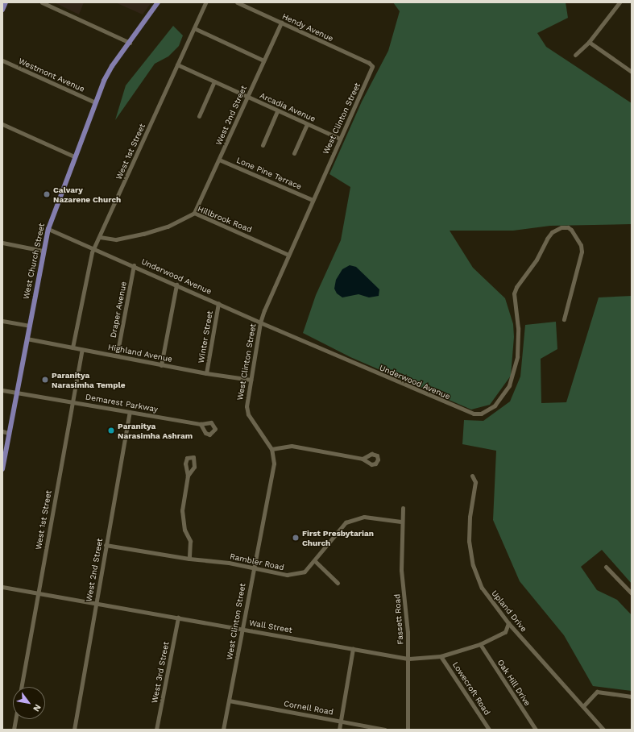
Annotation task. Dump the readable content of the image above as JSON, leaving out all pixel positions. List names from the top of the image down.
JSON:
{
  "streets": {
    "main road": ["West Church Street"],
    "street": [
      "Hendy Avenue",
      "Westmont Avenue",
      "Arcadia Avenue",
      "West 2nd Street",
      "West Clinton Street",
      "West 1st Street",
      "Lone Pine Terrace",
      "Hillbrook Road",
      "Underwood Avenue",
      "Draper Avenue",
      "Winter Street",
      "Highland Avenue",
      "Demarest Parkway",
      "Rambler Road",
      "Upland Drive",
      "Fassett Road",
      "Wall Street",
      "West 3rd Street",
      "Oak Hill Drive",
      "Lowecroft Road",
      "Cornell Road"
    ]
  },
  "crossings": [
    ["Hendy Avenue", "West 2nd Street"],
    ["Hendy Avenue", "West Clinton Street"],
    ["Westmont Avenue", "West Church Street"],
    ["Arcadia Avenue", "West 2nd Street"],
    ["Arcadia Avenue", "West Clinton Street"],
    ["Arcadia Avenue", "West 1st Street"],
    ["West 2nd Street", "Lone Pine Terrace"],
    ["West 2nd Street", "Hillbrook Road"],
    ["West 2nd Street", "Demarest Parkway"],
    ["West 2nd Street", "Rambler Road"],
    ["West 2nd Street", "Wall Street"],
    ["West Clinton Street", "Lone Pine Terrace"],
    ["West Clinton Street", "Hillbrook Road"],
    ["West Clinton Street", "Underwood Avenue"],
    ["West Clinton Street", "Highland Avenue"],
    ["West Clinton Street", "Rambler Road"],
    ["West Clinton Street", "Wall Street"],
    ["West Clinton Street", "Cornell Road"],
    ["West 1st Street", "Hillbrook Road"],
    ["West 1st Street", "Underwood Avenue"],
    ["West 1st Street", "Highland Avenue"],
    ["West 1st Street", "Demarest Parkway"],
    ["West 1st Street", "Wall Street"],
    ["West Church Street", "Underwood Avenue"],
    ["West Church Street", "Highland Avenue"],
    ["West Church Street", "Demarest Parkway"],
    ["Underwood Avenue", "Draper Avenue"],
    ["Underwood Avenue", "Winter Street"],
    ["Draper Avenue", "Highland Avenue"],
    ["Winter Street", "Highland Avenue"],
    ["Rambler Road", "Fassett Road"],
    ["Upland Drive", "Wall Street"],
    ["Fassett Road", "Wall Street"],
    ["Wall Street", "West 3rd Street"],
    ["Wall Street", "Oak Hill Drive"],
    ["Wall Street", "Lowecroft Road"]
  ],
  "places": [
    "Calvary Nazarene Church",
    "Paranitya Narasimha Temple",
    "Paranitya Narasimha Ashram",
    "First Presbytarian Church"
  ],
  "north": "bottom right"
}
